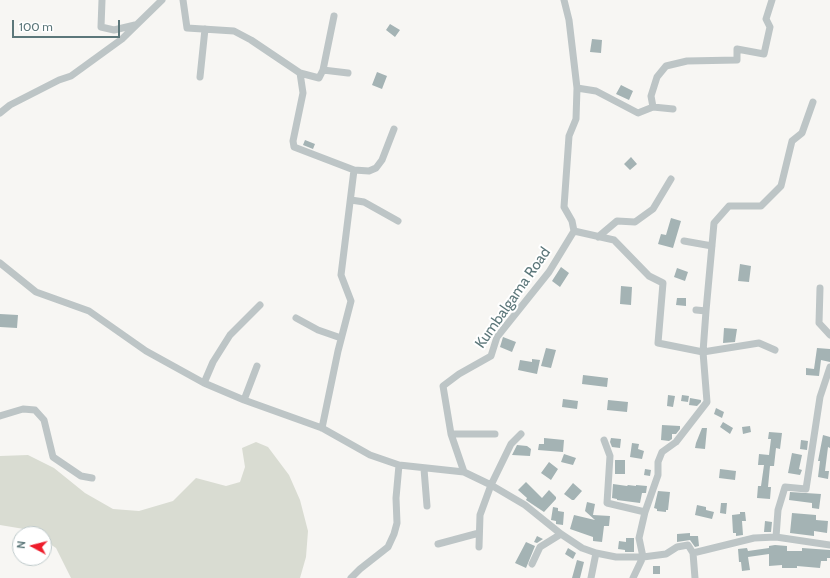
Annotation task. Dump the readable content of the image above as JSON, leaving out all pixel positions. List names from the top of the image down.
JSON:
{
  "streets": {
    "street": ["Kumbalgama Road"]
  },
  "scale_bar": "100 m",
  "north": "left"
}
